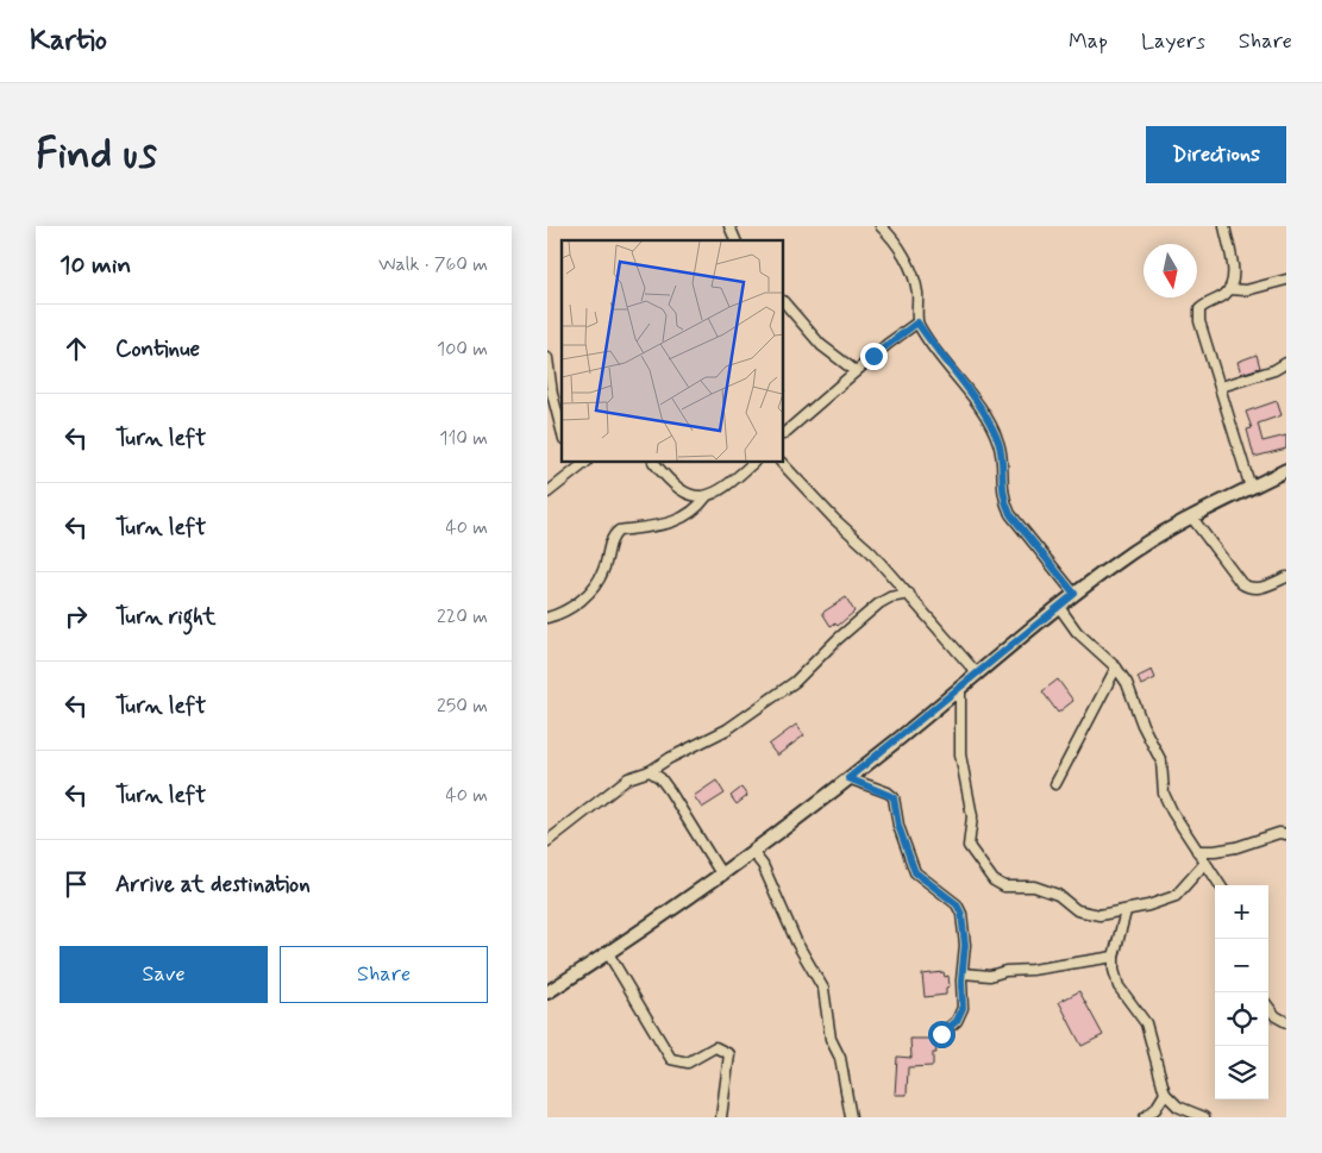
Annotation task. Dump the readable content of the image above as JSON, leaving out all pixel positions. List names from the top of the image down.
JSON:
{
  "north": "bottom",
  "page": {
    "header": "Kartio",
    "nav": ["Map", "Layers", "Share"],
    "buttons": [
      "Directions",
      ["Save", "Share"]
    ],
    "title": "Find us",
    "heading": ["10 min", "Walk · 760 m"],
    "list": [
      ["Continue", "100 m"],
      ["Turn left", "110 m"],
      ["Turn left", "40 m"],
      ["Turn right", "220 m"],
      ["Turn left", "250 m"],
      ["Turn left", "40 m"],
      "Arrive at destination"
    ],
    "map_buttons": ["+", "−"]
  }
}
